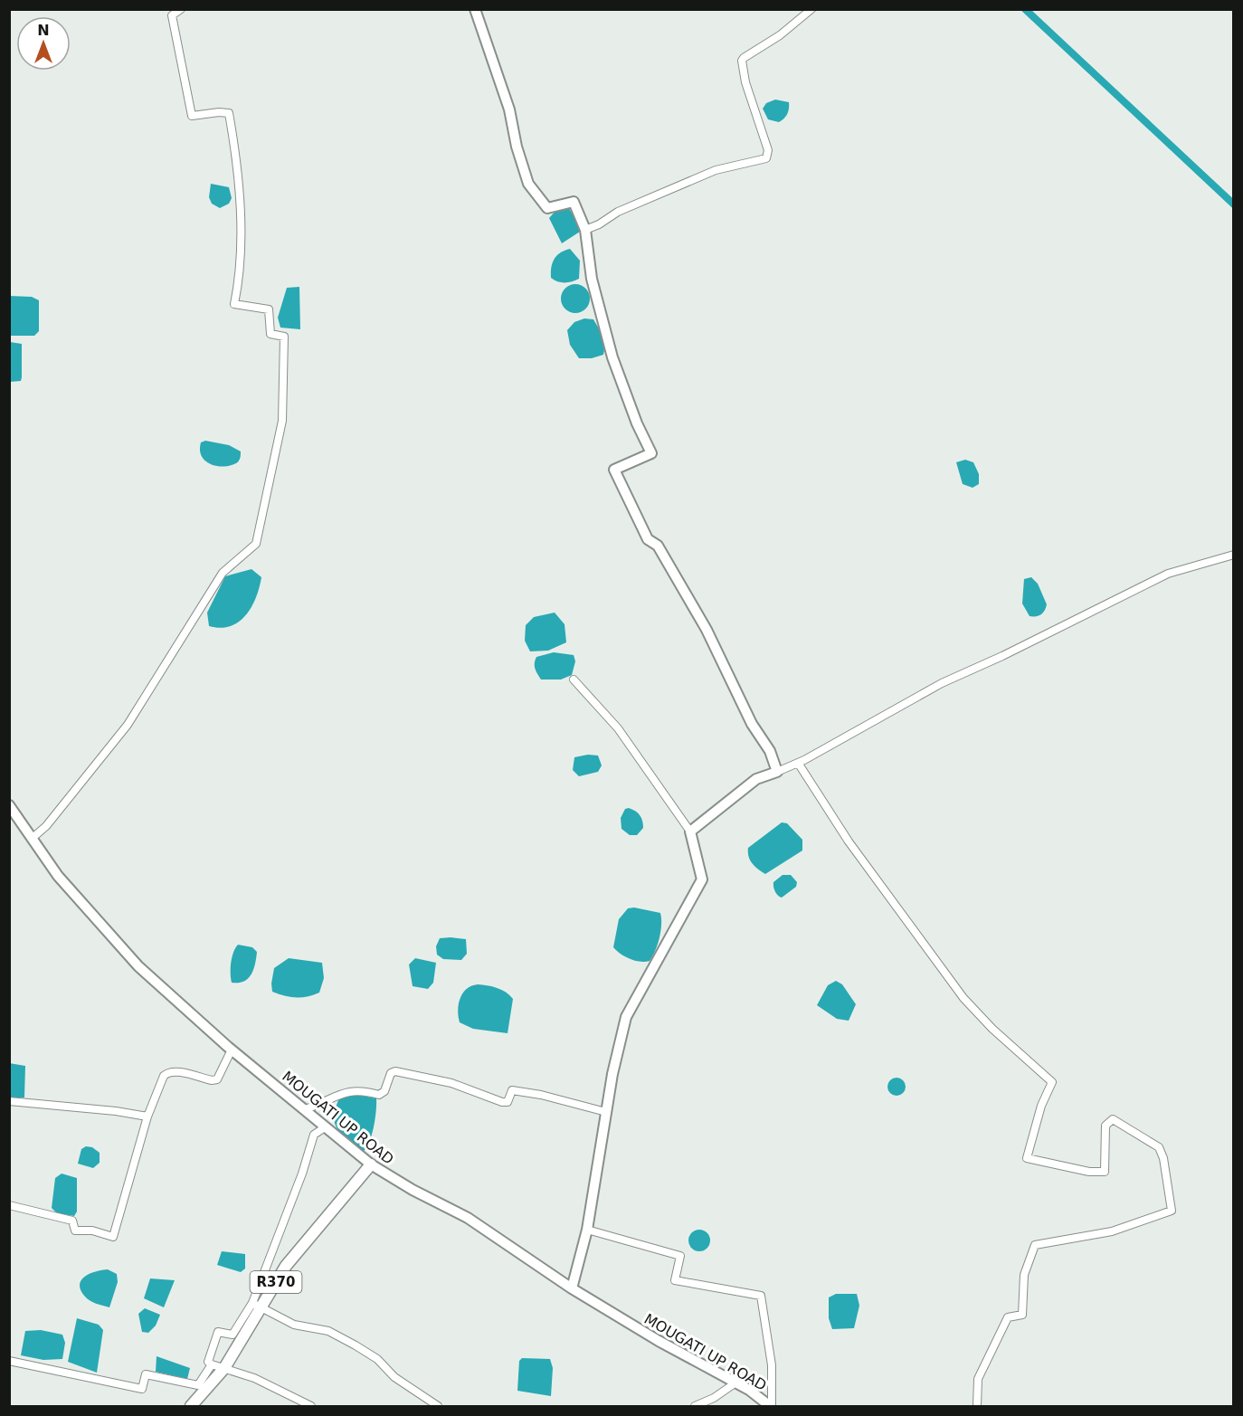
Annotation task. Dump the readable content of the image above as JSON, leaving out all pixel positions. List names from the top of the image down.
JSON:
{
  "streets": {
    "main road": ["R370"],
    "street": ["MOUGATI UP ROAD"]
  },
  "crossings": [
    ["MOUGATI UP ROAD", "R370"]
  ],
  "north": "top"
}
